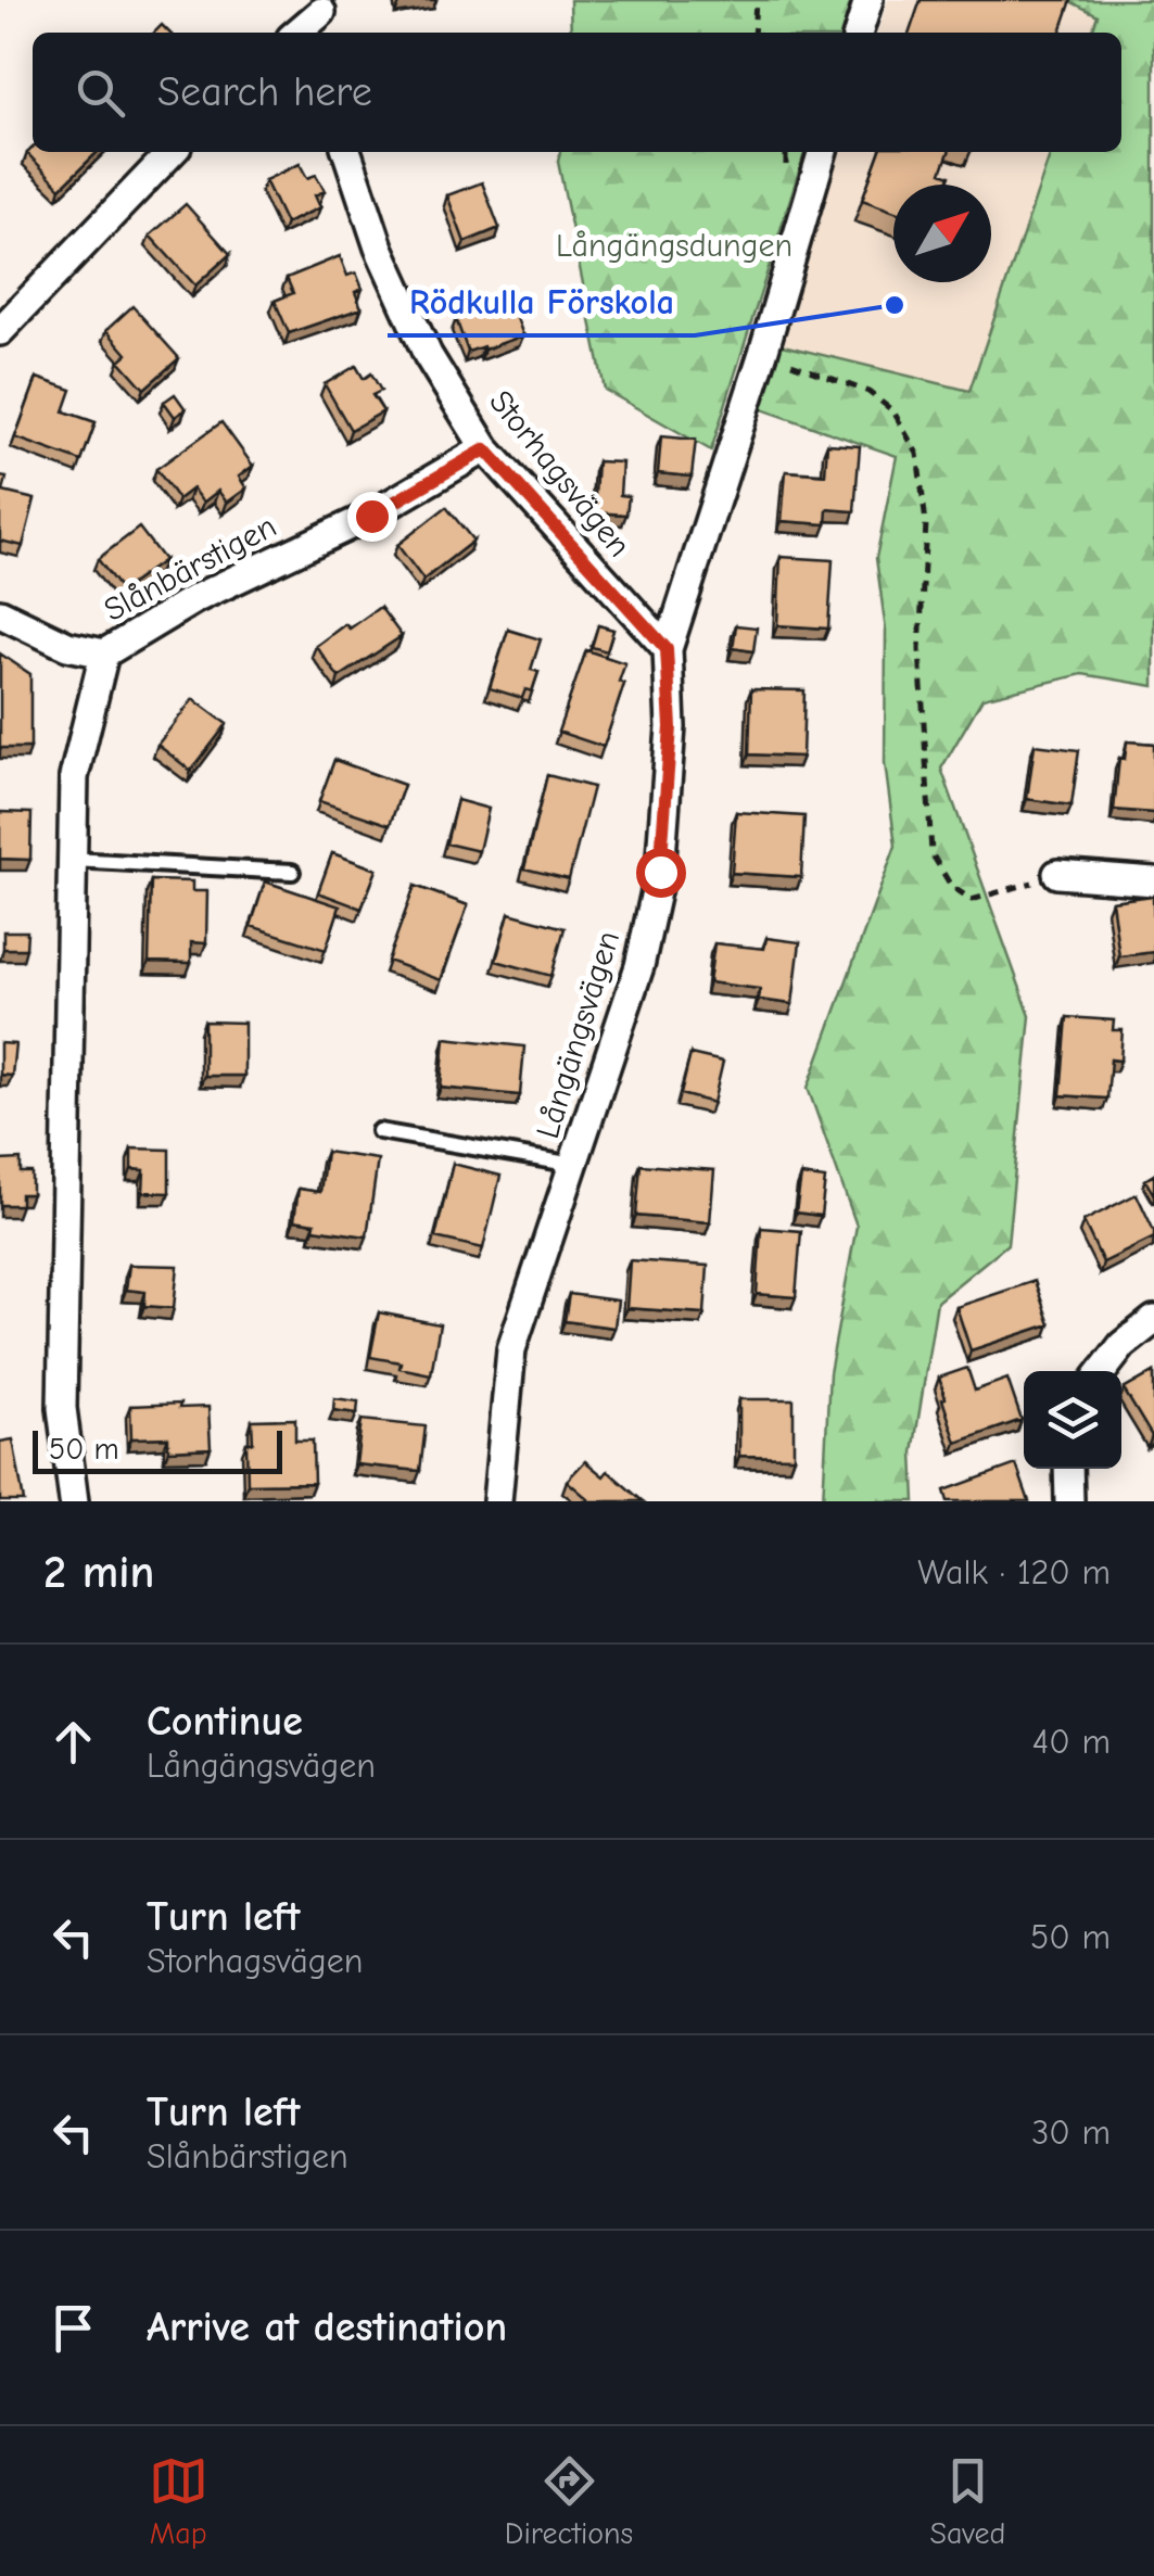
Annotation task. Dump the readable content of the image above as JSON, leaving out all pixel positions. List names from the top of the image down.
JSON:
{
  "streets": {
    "street": ["Storhagsvägen", "Slånbärstigen", "Långängsvägen"]
  },
  "crossings": [
    ["Storhagsvägen", "Slånbärstigen"],
    ["Storhagsvägen", "Långängsvägen"]
  ],
  "parks": ["Långängsdungen"],
  "places": ["Rödkulla Förskola"],
  "scale_bar": "50 m",
  "north": "top right",
  "page": {
    "search": "Search here",
    "scale": "50 m",
    "heading": ["2 min", "Walk · 120 m"],
    "list": [
      ["Continue", "Långängsvägen", "40 m"],
      ["Turn left", "Storhagsvägen", "50 m"],
      ["Turn left", "Slånbärstigen", "30 m"],
      "Arrive at destination"
    ],
    "nav": ["Map", "Directions", "Saved"]
  }
}
